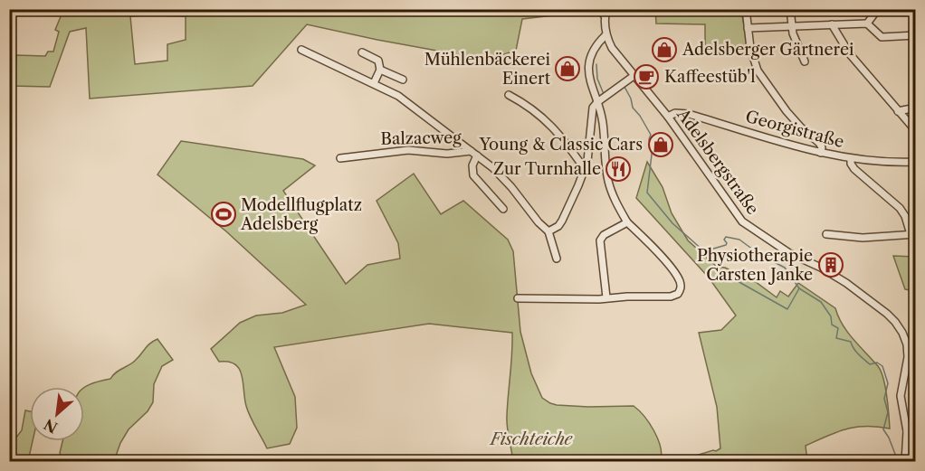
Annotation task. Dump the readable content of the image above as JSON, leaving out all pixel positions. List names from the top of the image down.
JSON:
{
  "streets": {
    "street": ["Georgistraße", "Balzacweg", "Adelsbergstraße"]
  },
  "crossings": [
    ["Georgistraße", "Adelsbergstraße"]
  ],
  "parks": ["Fischteiche"],
  "places": {
    "shop": ["Adelsberger Gärtnerei", "Mühlenbäckerei Einert", "Young & Classic Cars"],
    "cafe": ["Kaffeestüb'l"],
    "restaurant": ["Zur Turnhalle"],
    "sports": ["Modellflugplatz Adelsberg"],
    "building": ["Physiotherapie Carsten Janke"]
  },
  "north": "bottom left"
}
